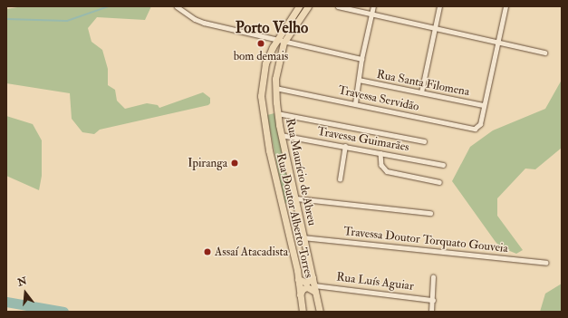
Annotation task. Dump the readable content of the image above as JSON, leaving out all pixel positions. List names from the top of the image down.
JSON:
{
  "streets": {
    "main road": ["Rua Maurício de Abreu", "Rua Doutor Alberto Torres"],
    "street": [
      "Rua Santa Filomena",
      "Travessa Servidão",
      "Travessa Guimarães",
      "Travessa Doutor Torquato Gouveia",
      "Rua Luís Aguiar"
    ]
  },
  "crossings": [
    ["Rua Santa Filomena", "Travessa Servidão"],
    ["Travessa Servidão", "Rua Maurício de Abreu"],
    ["Travessa Guimarães", "Rua Maurício de Abreu"],
    ["Rua Maurício de Abreu", "Travessa Doutor Torquato Gouveia"],
    ["Rua Maurício de Abreu", "Rua Luís Aguiar"]
  ],
  "districts": ["Porto Velho"],
  "places": ["bom demais", "Ipiranga", "Assaí Atacadista"],
  "north": "top"
}
